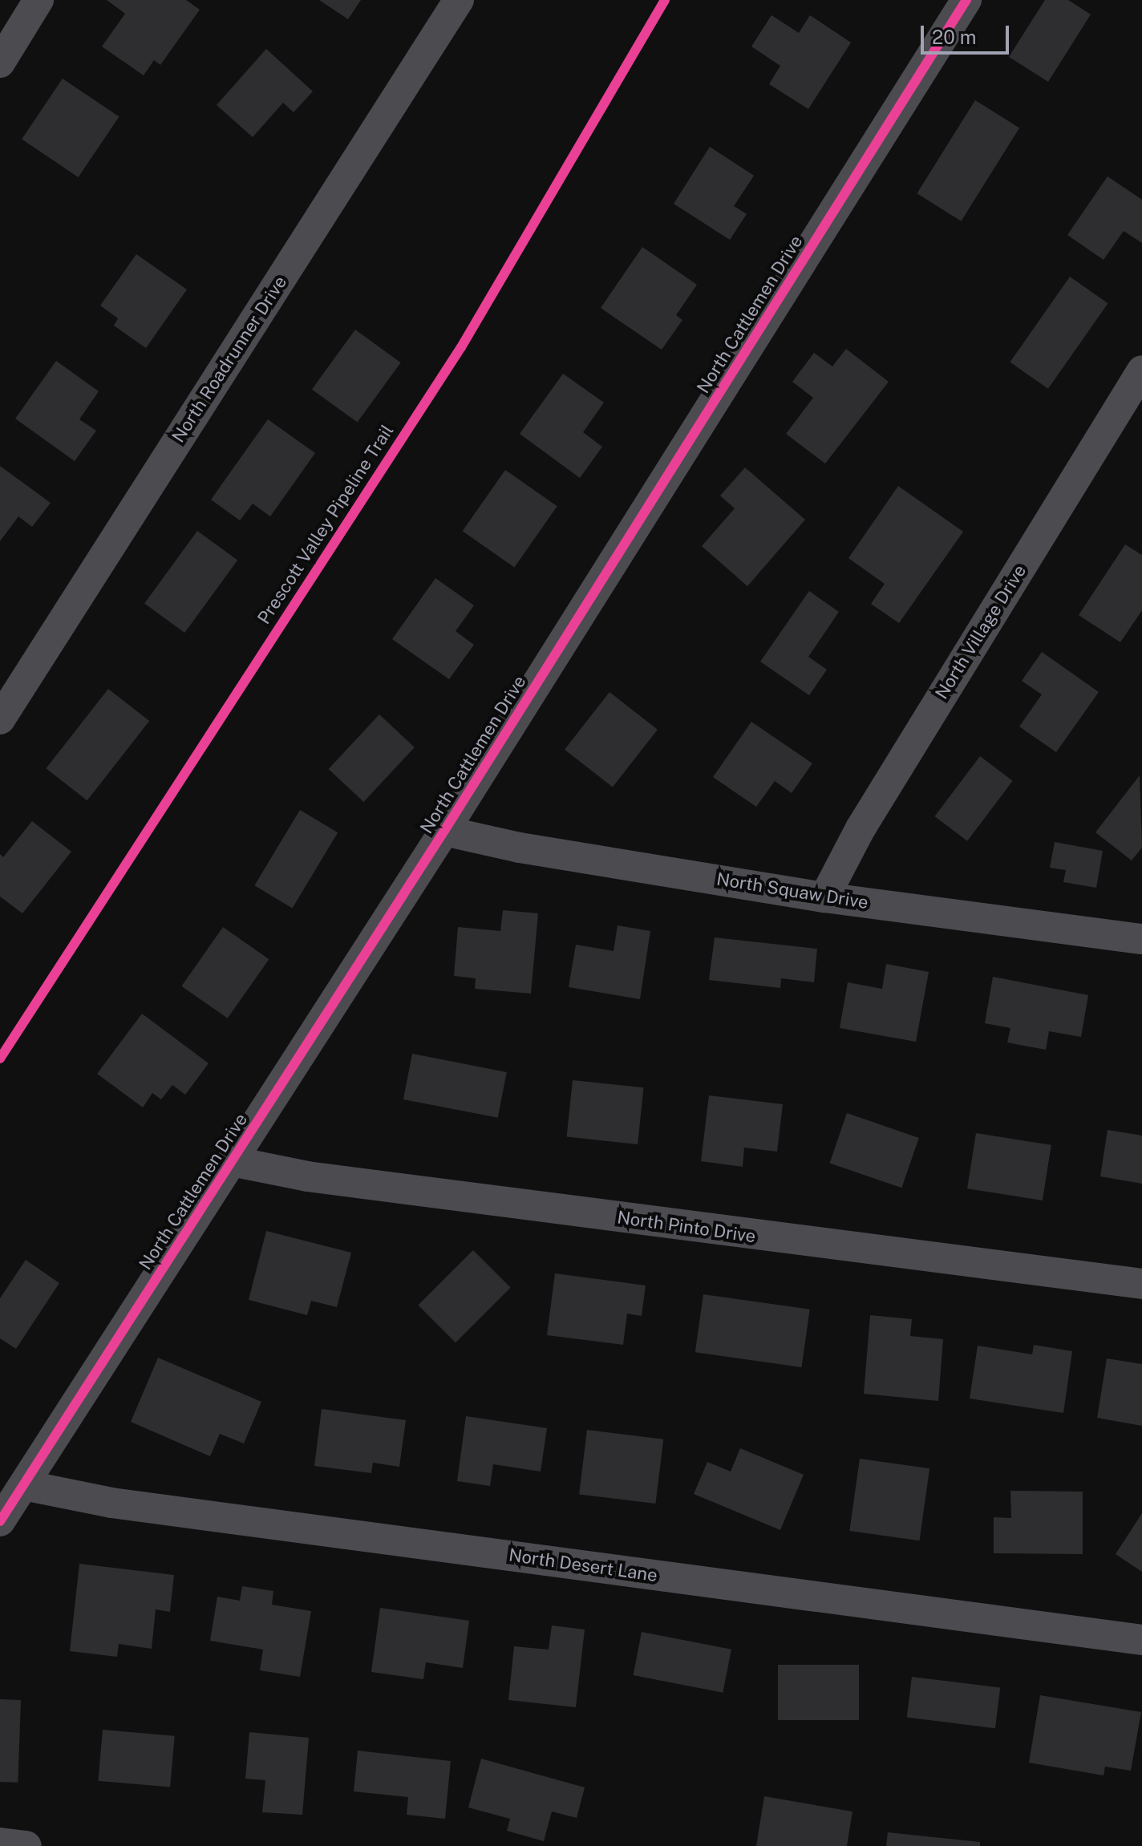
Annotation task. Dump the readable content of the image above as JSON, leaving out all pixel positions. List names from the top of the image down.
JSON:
{
  "streets": {
    "street": [
      "North Cattlemen Drive",
      "North Roadrunner Drive",
      "North Village Drive",
      "North Squaw Drive",
      "North Pinto Drive",
      "North Desert Lane"
    ],
    "cycle path": ["Prescott Valley Pipeline Trail"]
  },
  "crossings": [
    ["North Cattlemen Drive", "North Squaw Drive"],
    ["North Cattlemen Drive", "North Pinto Drive"],
    ["North Cattlemen Drive", "North Desert Lane"],
    ["North Village Drive", "North Squaw Drive"]
  ],
  "scale_bar": "20 m"
}
